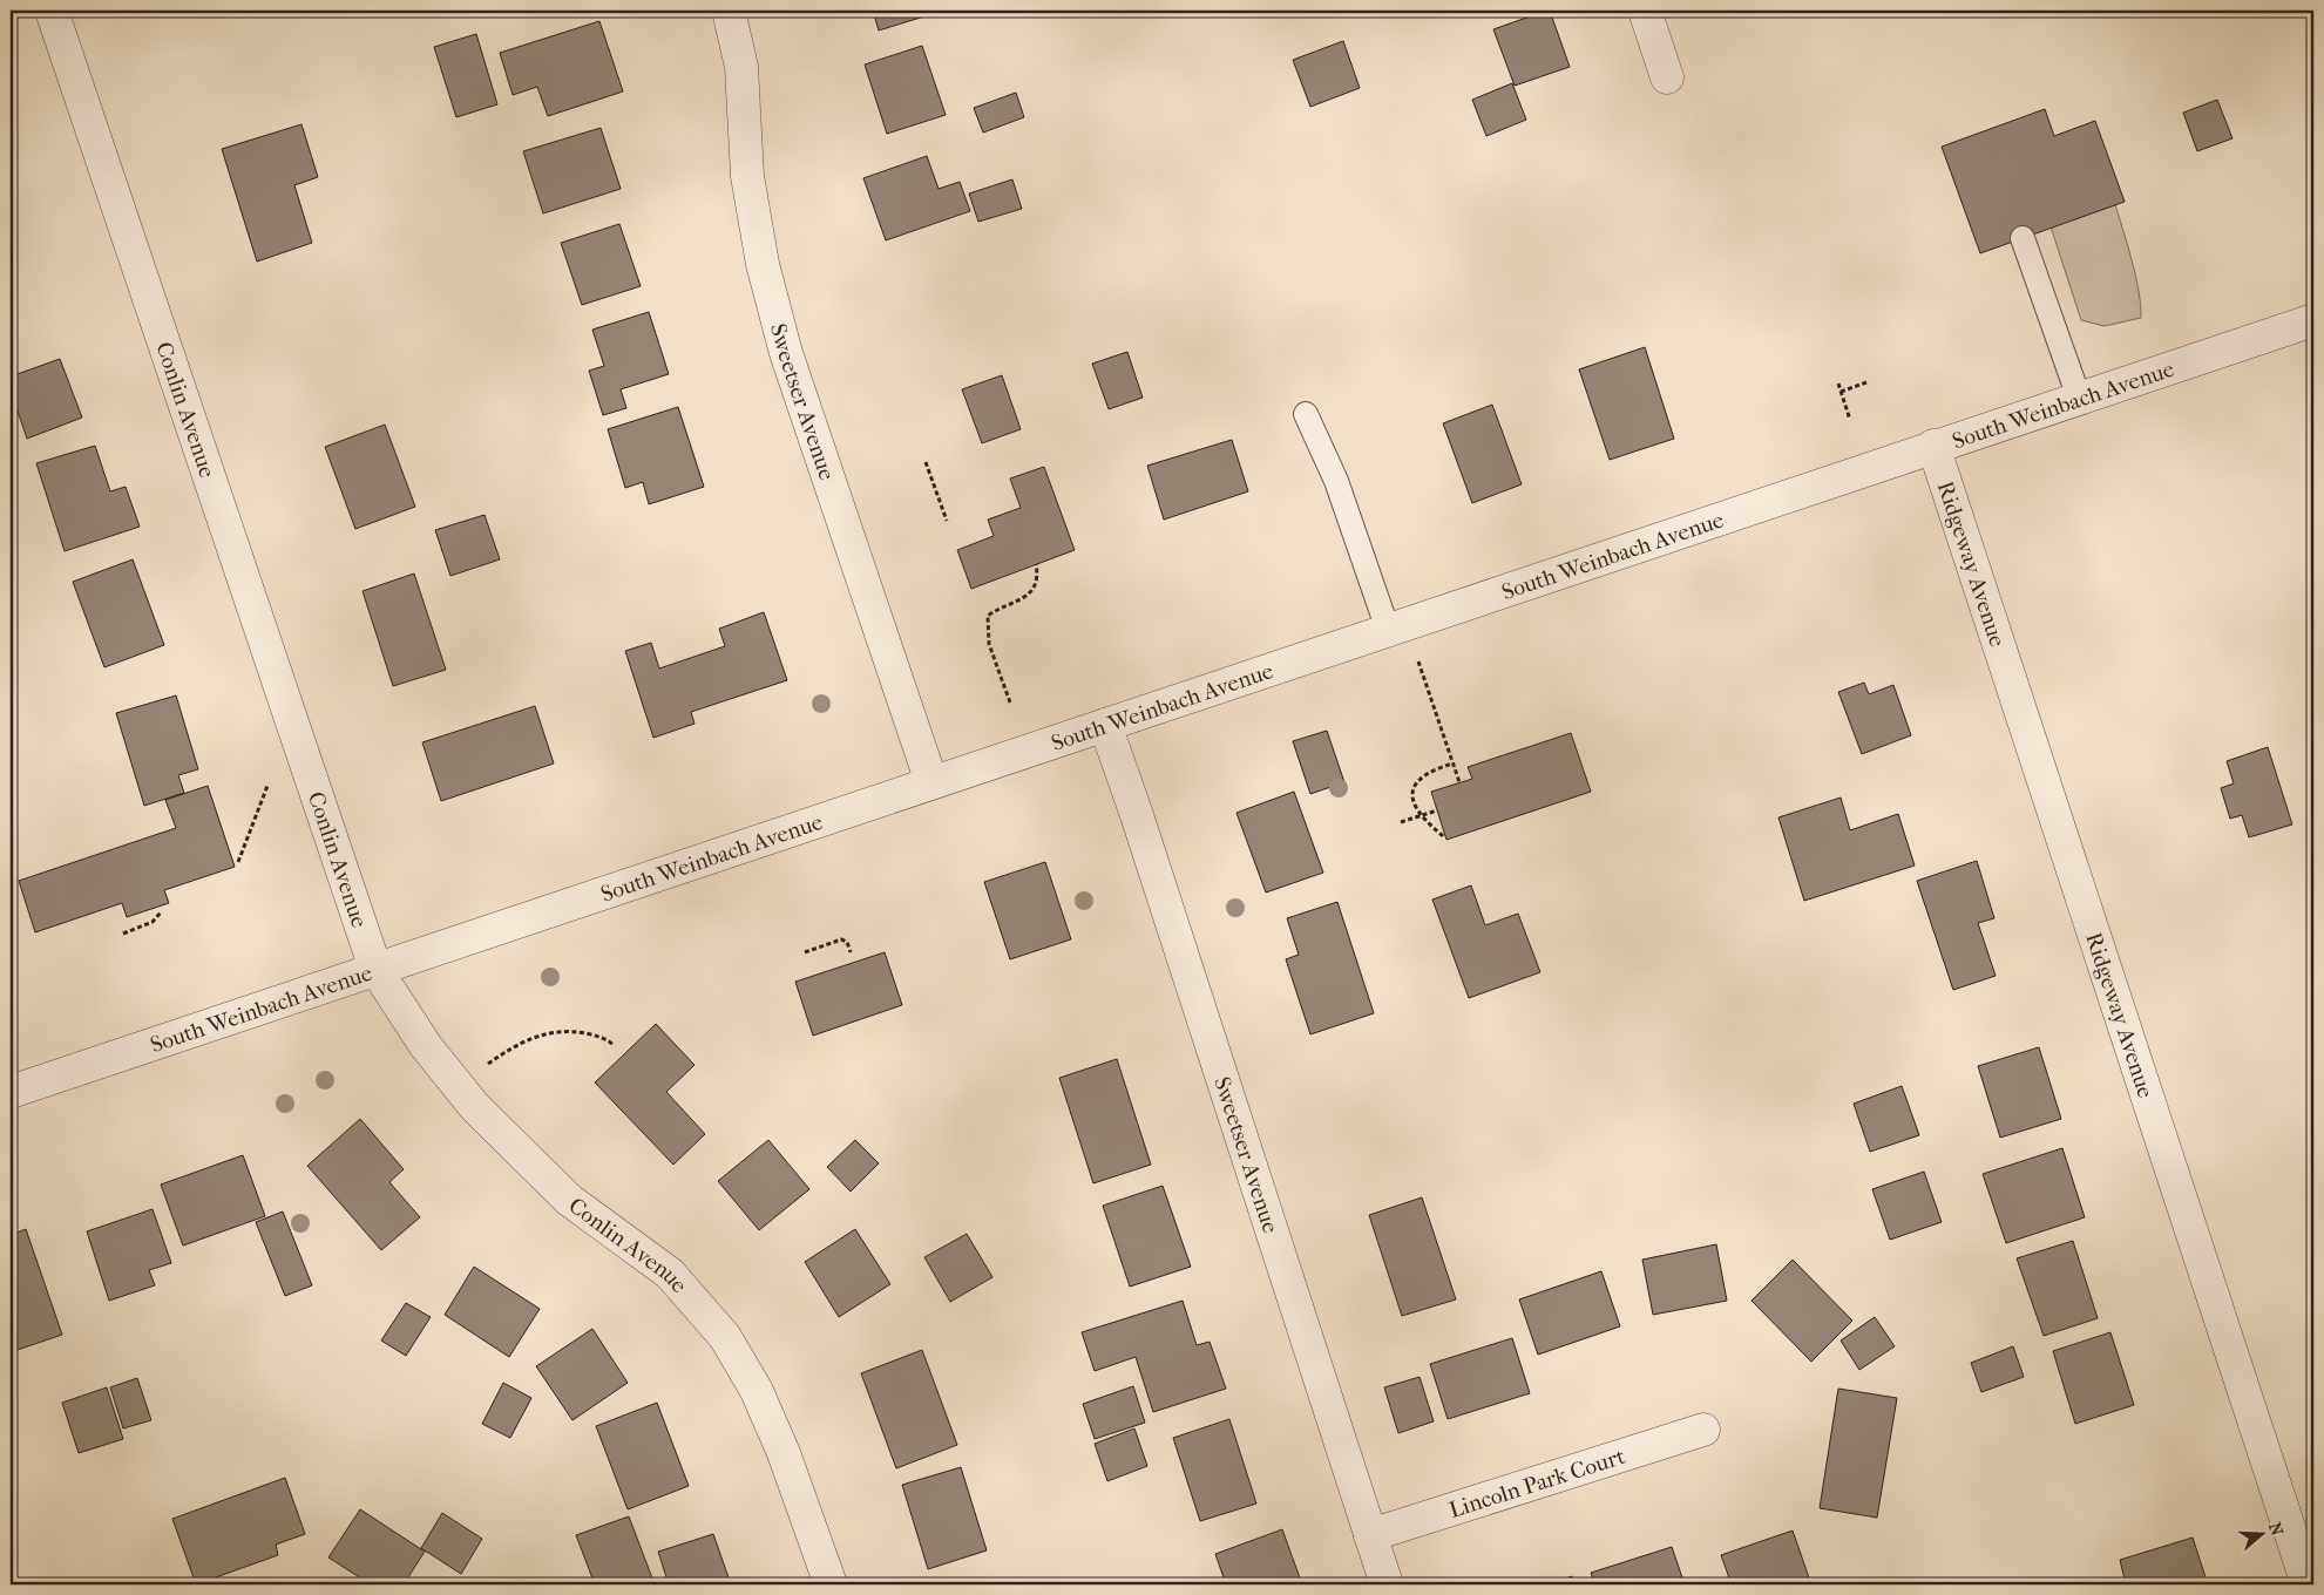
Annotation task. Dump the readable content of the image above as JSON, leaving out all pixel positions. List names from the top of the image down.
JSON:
{
  "streets": {
    "street": [
      "Sweetser Avenue",
      "South Weinbach Avenue",
      "Conlin Avenue",
      "Ridgeway Avenue",
      "Lincoln Park Court"
    ]
  },
  "crossings": [
    ["Sweetser Avenue", "South Weinbach Avenue"],
    ["Sweetser Avenue", "Lincoln Park Court"],
    ["South Weinbach Avenue", "Conlin Avenue"],
    ["South Weinbach Avenue", "Ridgeway Avenue"]
  ],
  "north": "right"
}
